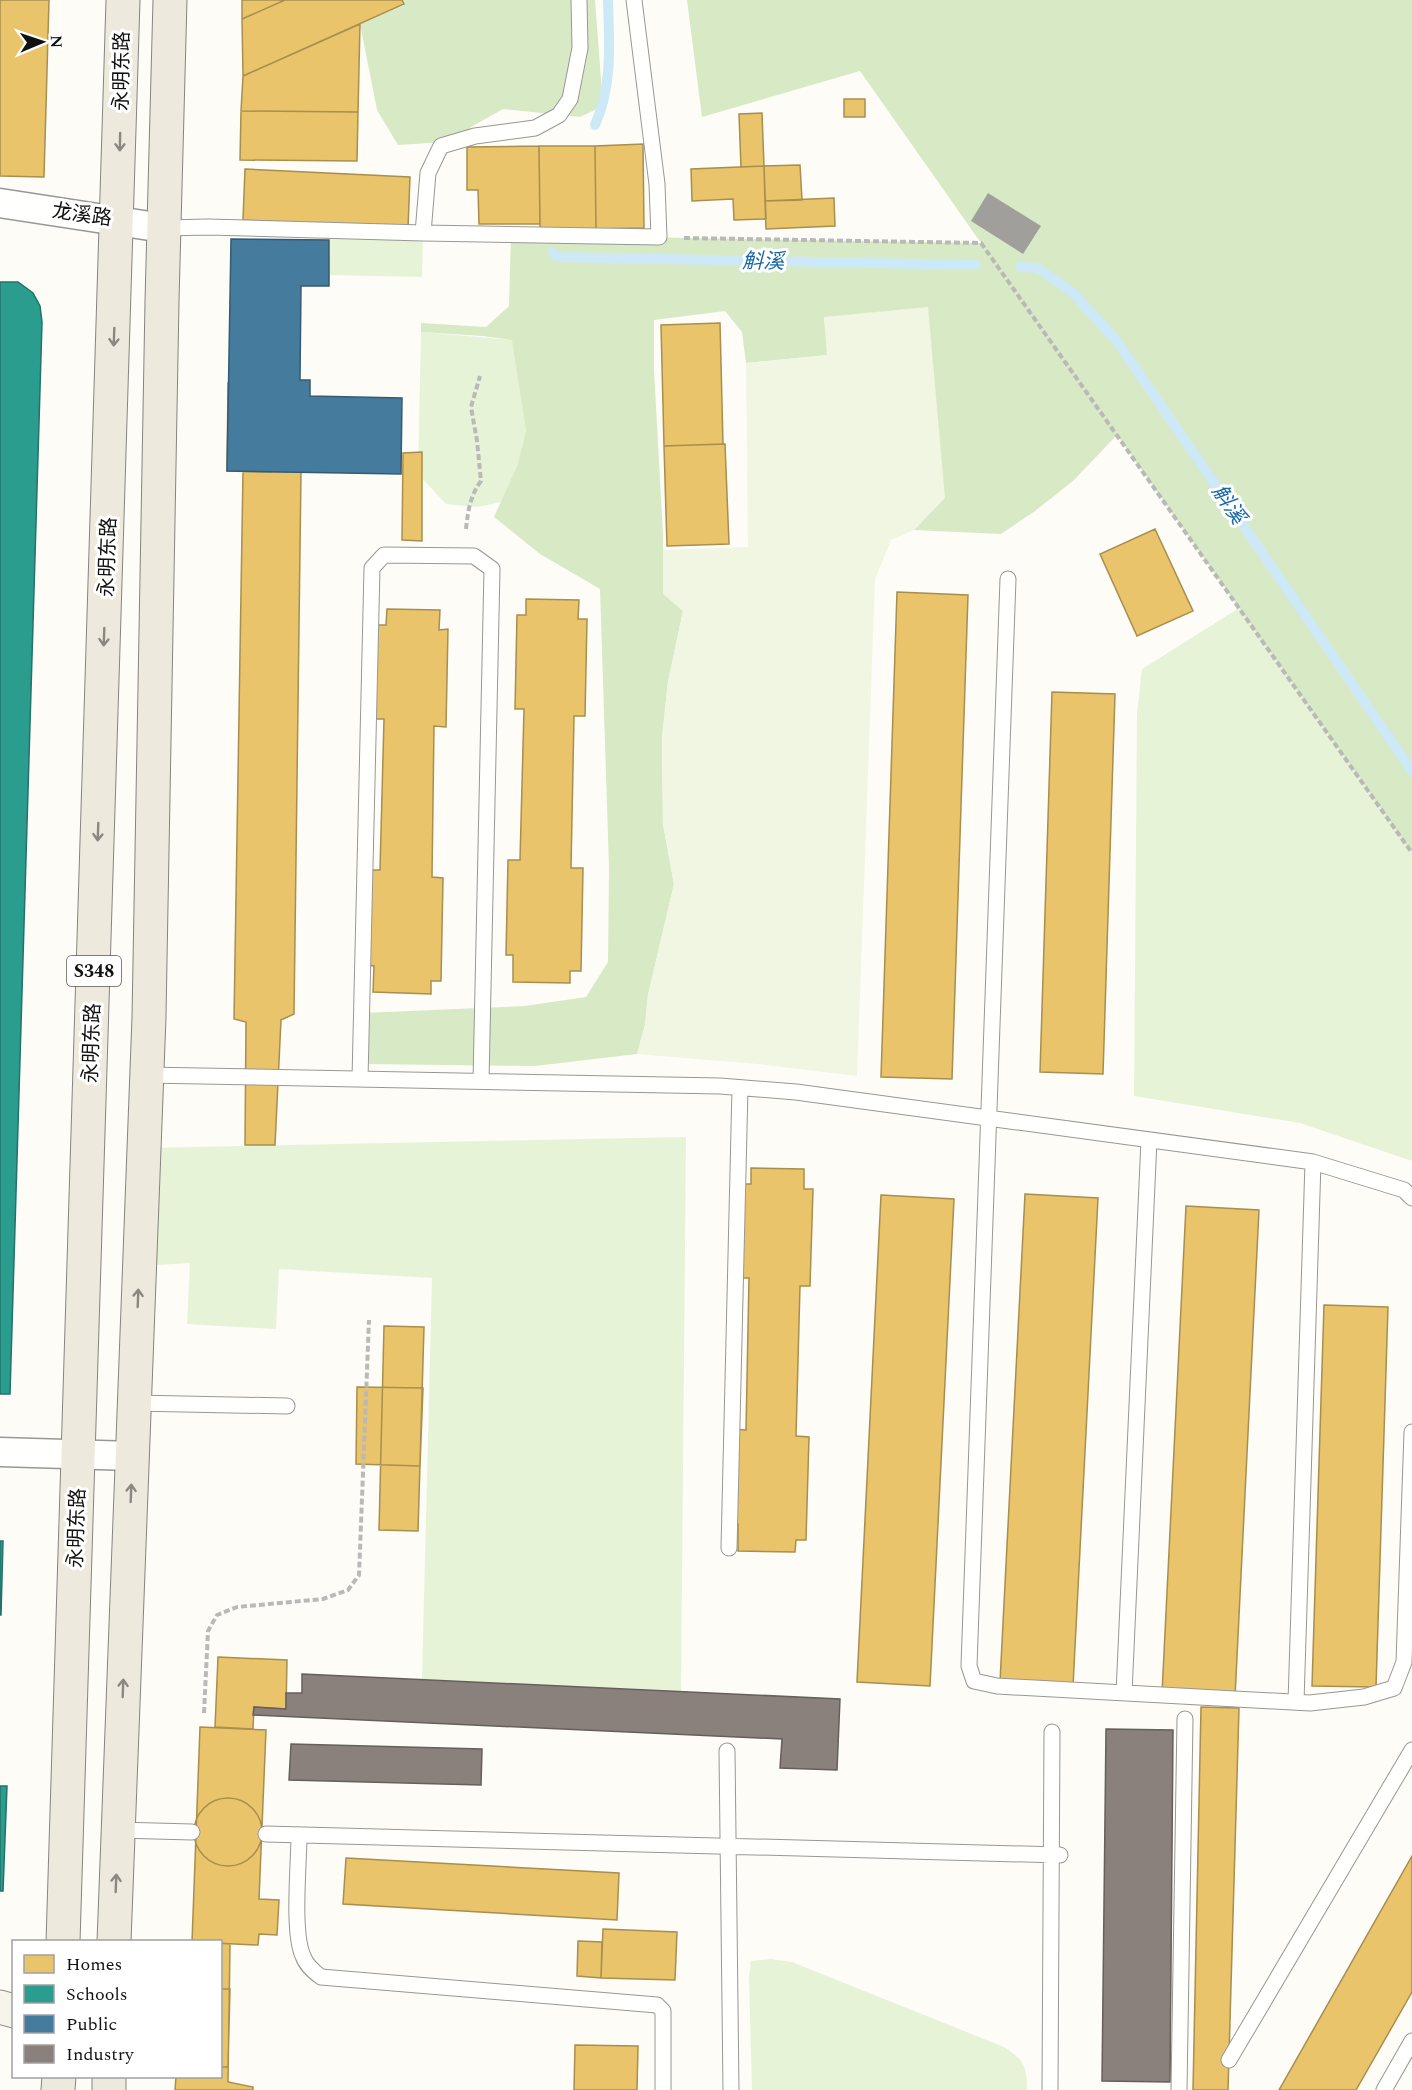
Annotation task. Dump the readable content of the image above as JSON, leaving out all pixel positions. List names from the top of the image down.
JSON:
{
  "streets": {
    "main road": ["永明东路", "S348"],
    "street": ["龙溪路"]
  },
  "crossings": [
    ["永明东路", "龙溪路"],
    ["龙溪路", "S348"]
  ],
  "water": ["斛溪"],
  "legend": [
    "Homes",
    "Schools",
    "Public",
    "Industry"
  ],
  "north": "right"
}
